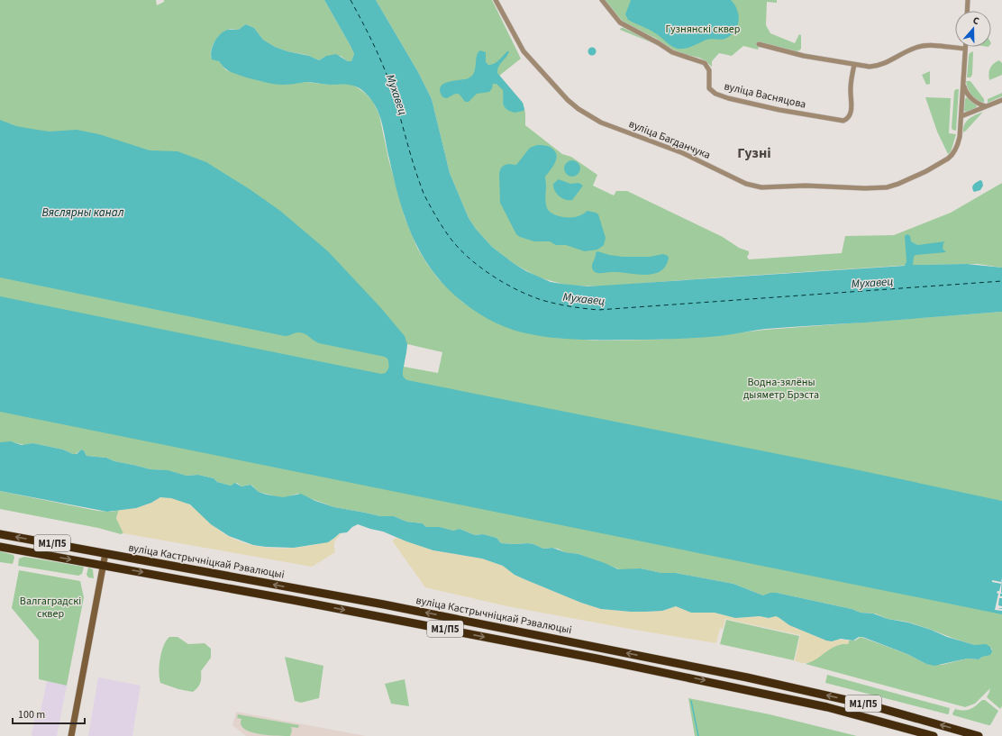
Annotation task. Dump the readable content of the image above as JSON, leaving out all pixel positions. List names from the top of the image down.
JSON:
{
  "streets": {
    "highway": ["М1/П5", "вуліца Кастрычніцкай Рэвалюцыі"],
    "street": ["вуліца Васняцова", "вуліца Багданчука"]
  },
  "districts": ["Гузні"],
  "water": ["Мухавец", "Вяслярны канал"],
  "parks": ["Гузнянскі сквер", "Водна-зялёны дыяметр Брэста", "Валгаградскі сквер"],
  "scale_bar": "100 m",
  "north": "top"
}
